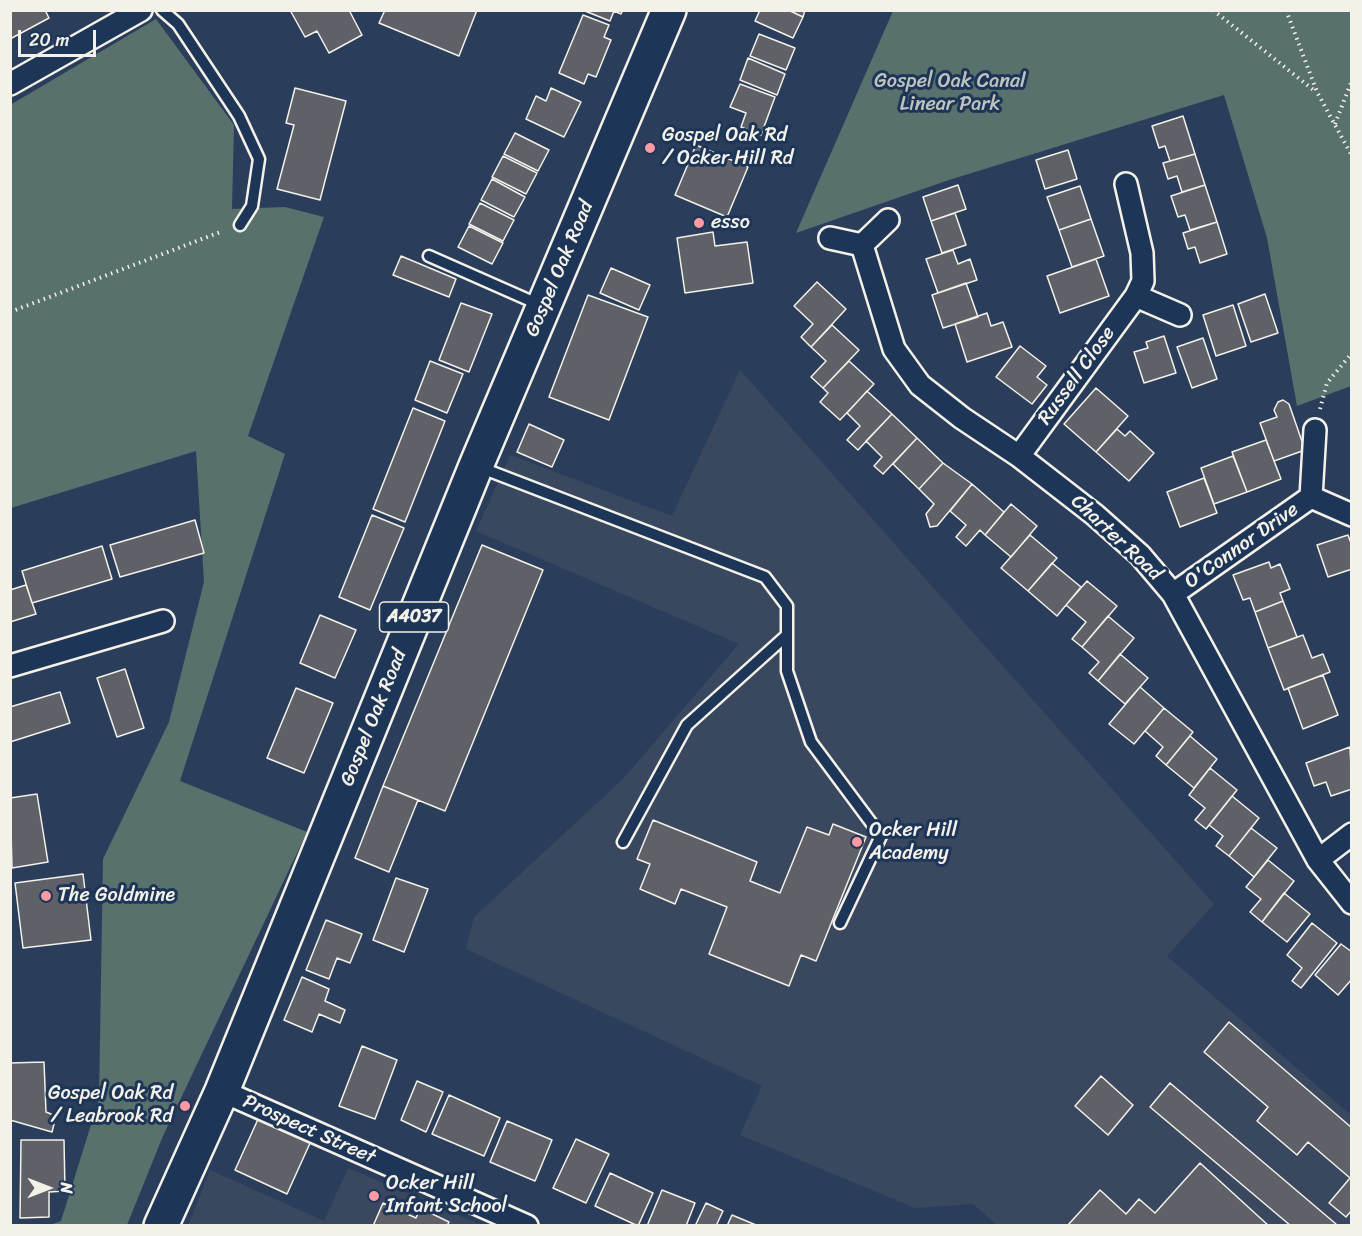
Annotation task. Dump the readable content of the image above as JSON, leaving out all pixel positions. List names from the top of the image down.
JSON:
{
  "streets": {
    "main road": ["Gospel Oak Road", "A4037"],
    "street": [
      "Russell Close",
      "Charter Road",
      "O'Connor Drive",
      "Prospect Street"
    ]
  },
  "crossings": [
    ["Gospel Oak Road", "Prospect Street"],
    ["Russell Close", "Charter Road"],
    ["Charter Road", "O'Connor Drive"]
  ],
  "parks": ["Gospel Oak Canal Linear Park"],
  "places": [
    "Gospel Oak Rd / Ocker Hill Rd",
    "esso",
    "Ocker Hill Academy",
    "The Goldmine",
    "Gospel Oak Rd / Leabrook Rd",
    "Ocker Hill Infant School"
  ],
  "scale_bar": "20 m",
  "north": "right"
}
